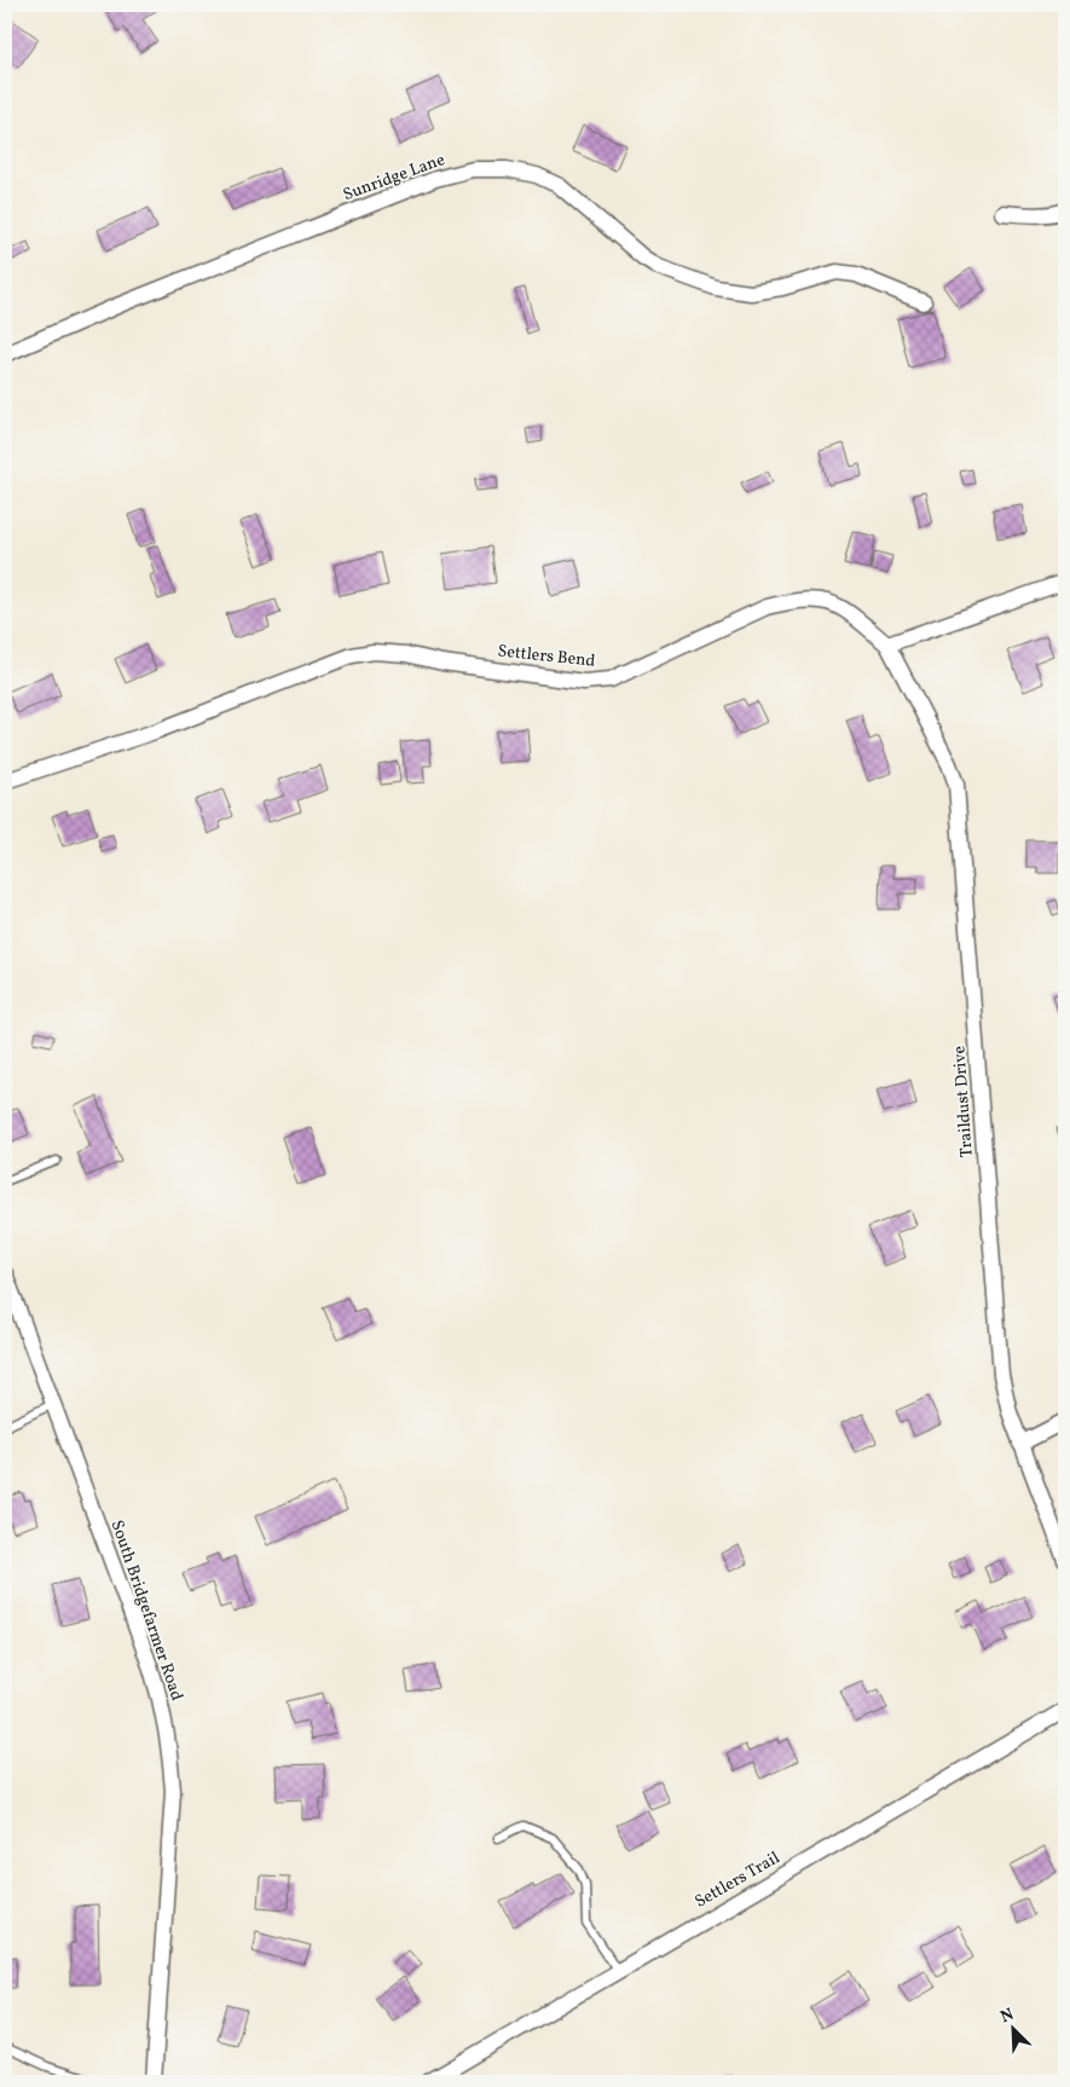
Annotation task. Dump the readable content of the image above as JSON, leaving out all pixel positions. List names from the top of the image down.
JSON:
{
  "streets": {
    "street": [
      "Sunridge Lane",
      "Settlers Bend",
      "Traildust Drive",
      "South Bridgefarmer Road",
      "Settlers Trail"
    ]
  },
  "crossings": [
    ["Settlers Bend", "Traildust Drive"]
  ],
  "north": "top left"
}
